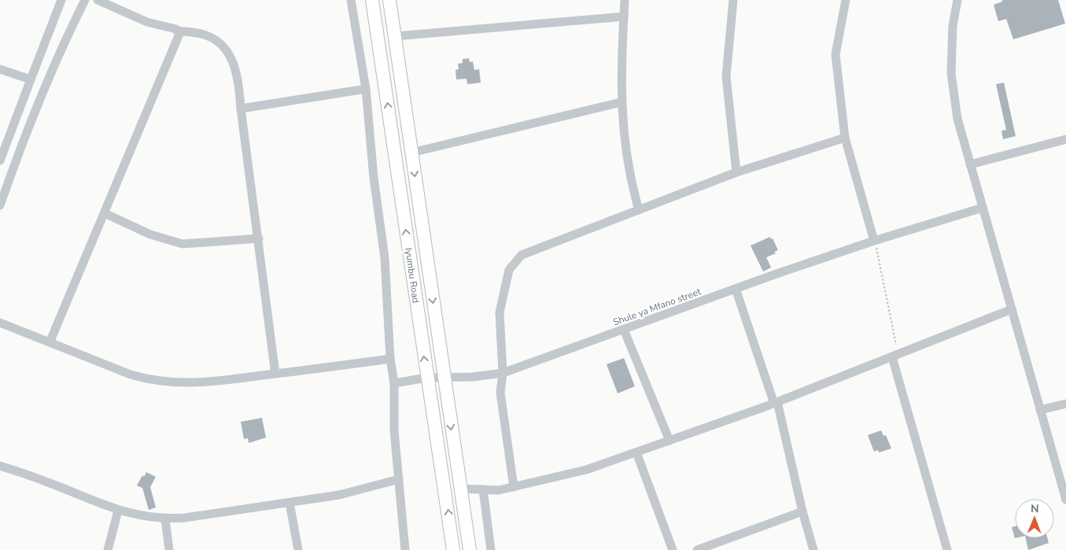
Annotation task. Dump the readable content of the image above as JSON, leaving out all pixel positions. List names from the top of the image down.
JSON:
{
  "streets": {
    "main road": ["Iyumbu Road"],
    "street": ["Shule ya Mfano street"]
  },
  "crossings": [
    ["Iyumbu Road", "Shule ya Mfano street"]
  ],
  "north": "top"
}
